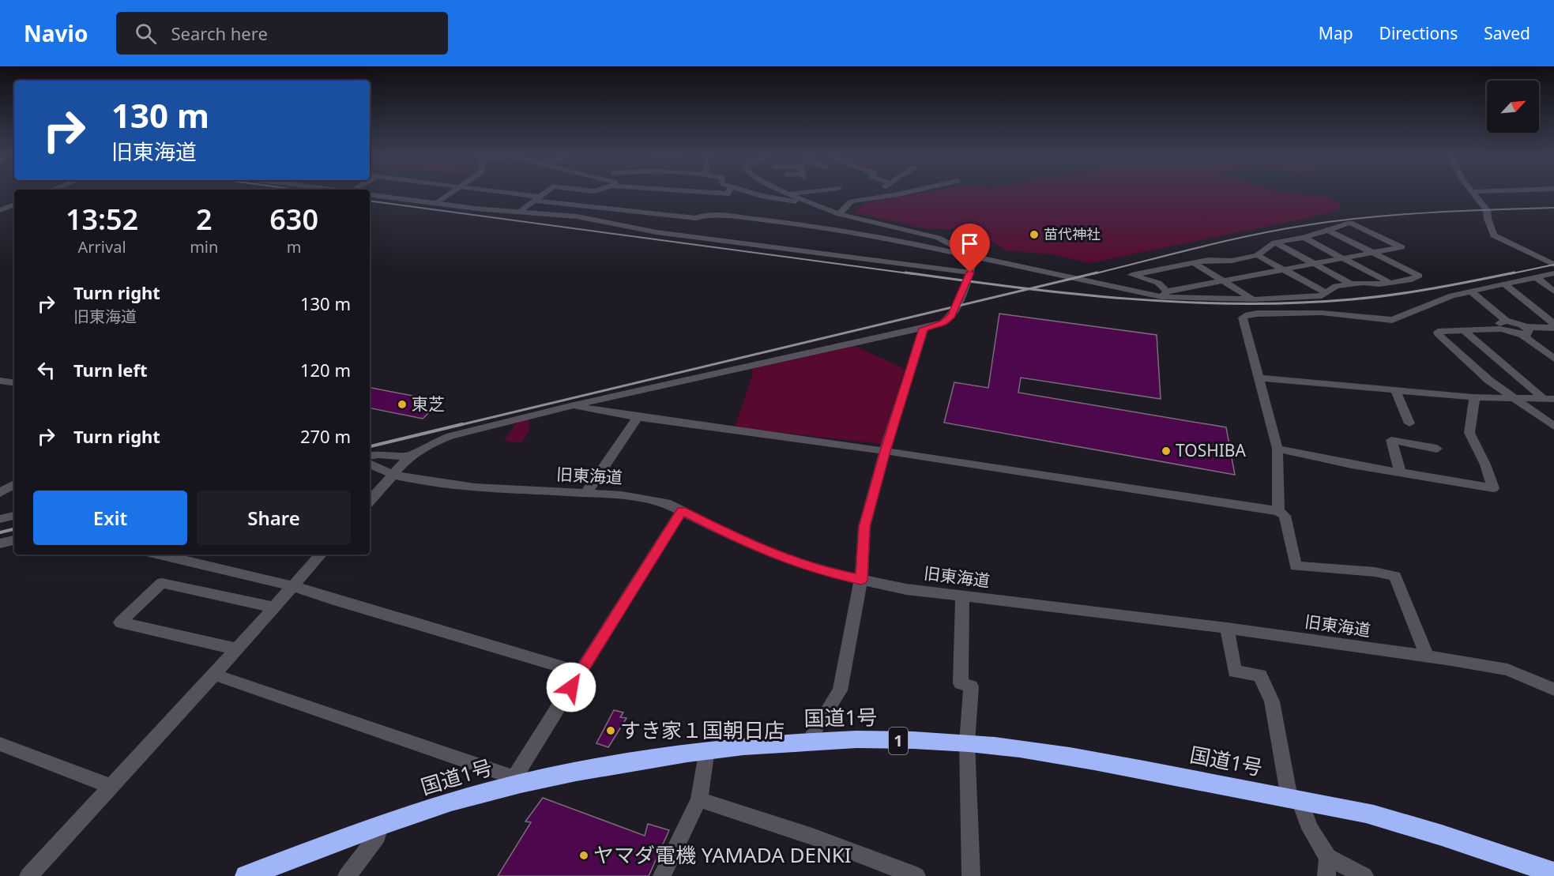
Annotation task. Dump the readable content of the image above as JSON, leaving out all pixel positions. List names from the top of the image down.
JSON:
{
  "streets": {
    "highway": ["国道1号", "1"],
    "street": ["旧東海道"]
  },
  "places": [
    "苗代神社",
    "東芝",
    "TOSHIBA",
    "すき家１国朝日店",
    "ヤマダ電機 YAMADA DENKI"
  ],
  "north": "top right",
  "page": {
    "header": "Navio",
    "search": "Search here",
    "nav": ["Map", "Directions", "Saved"],
    "turn": ["130 m", "旧東海道"],
    "eta": [
      "13:52",
      "Arrival",
      "2",
      "min",
      "630",
      "m"
    ],
    "list": [
      {
        "name": "Turn right",
        "note": "旧東海道",
        "value": "130 m"
      },
      {
        "name": "Turn left",
        "value": "120 m"
      },
      {
        "name": "Turn right",
        "value": "270 m"
      }
    ],
    "buttons": ["Exit", "Share"]
  }
}
